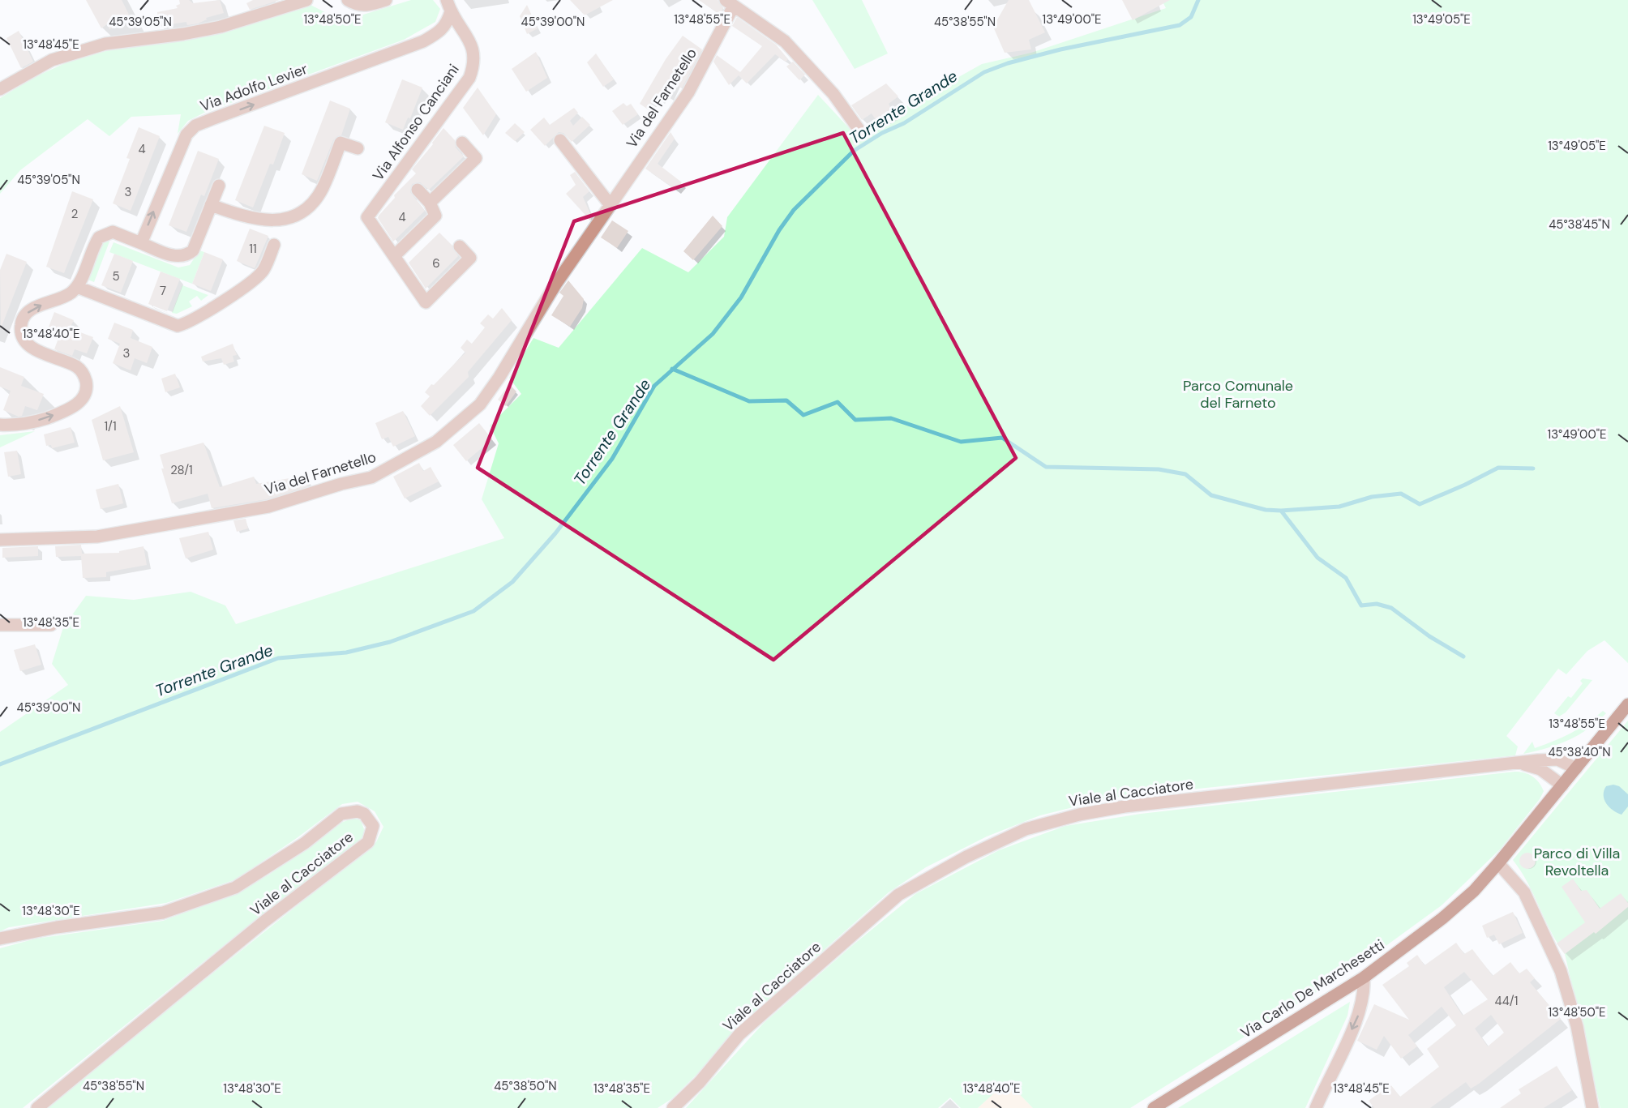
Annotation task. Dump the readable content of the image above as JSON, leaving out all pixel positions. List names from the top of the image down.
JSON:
{
  "streets": {
    "main road": ["Via Carlo De Marchesetti"],
    "street": [
      "Via Adolfo Levier",
      "Via del Farnetello",
      "Via Alfonso Canciani",
      "Viale al Cacciatore"
    ]
  },
  "crossings": [
    ["Via Adolfo Levier", "Via Alfonso Canciani"],
    ["Viale al Cacciatore", "Via Carlo De Marchesetti"]
  ],
  "water": ["Torrente Grande"],
  "parks": ["Parco Comunale del Farneto", "Parco di Villa Revoltella"],
  "house_numbers": [
    "4",
    "3",
    "2",
    "4",
    "11",
    "6",
    "5",
    "7",
    "3",
    "1/1",
    "28/1",
    "44/1"
  ],
  "coordinates": [
    "13°48'55\"E",
    "13°49'00\"E",
    "13°49'05\"E",
    "13°48'50\"E",
    "45°39'05\"N",
    "45°39'00\"N",
    "45°38'55\"N",
    "13°48'45\"E",
    "45°38'45\"N",
    "13°48'40\"E",
    "13°48'35\"E",
    "45°38'40\"N",
    "13°48'30\"E",
    "45°38'50\"N"
  ]
}
